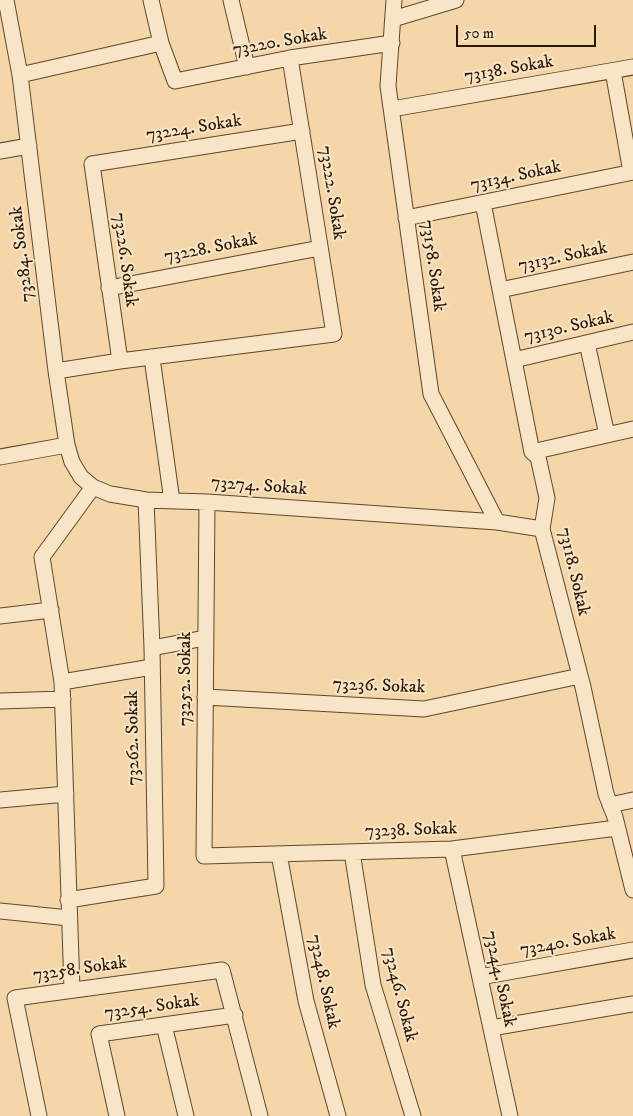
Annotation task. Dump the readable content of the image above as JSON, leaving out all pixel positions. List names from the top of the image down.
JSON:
{
  "streets": {
    "street": [
      "73220. Sokak",
      "73138. Sokak",
      "73224. Sokak",
      "73134. Sokak",
      "73222. Sokak",
      "73228. Sokak",
      "73284. Sokak",
      "73132. Sokak",
      "73226. Sokak",
      "73158. Sokak",
      "73130. Sokak",
      "73274. Sokak",
      "73118. Sokak",
      "73252. Sokak",
      "73236. Sokak",
      "73262. Sokak",
      "73238. Sokak",
      "73240. Sokak",
      "73258. Sokak",
      "73244. Sokak",
      "73248. Sokak",
      "73246. Sokak",
      "73254. Sokak"
    ]
  },
  "crossings": [
    ["73220. Sokak", "73222. Sokak"],
    ["73220. Sokak", "73158. Sokak"],
    ["73138. Sokak", "73158. Sokak"],
    ["73224. Sokak", "73222. Sokak"],
    ["73224. Sokak", "73226. Sokak"],
    ["73134. Sokak", "73158. Sokak"],
    ["73134. Sokak", "73118. Sokak"],
    ["73222. Sokak", "73228. Sokak"],
    ["73228. Sokak", "73226. Sokak"],
    ["73132. Sokak", "73118. Sokak"],
    ["73158. Sokak", "73274. Sokak"],
    ["73130. Sokak", "73118. Sokak"],
    ["73274. Sokak", "73118. Sokak"],
    ["73274. Sokak", "73252. Sokak"],
    ["73274. Sokak", "73262. Sokak"],
    ["73118. Sokak", "73236. Sokak"],
    ["73118. Sokak", "73238. Sokak"],
    ["73252. Sokak", "73236. Sokak"],
    ["73252. Sokak", "73238. Sokak"],
    ["73238. Sokak", "73244. Sokak"],
    ["73238. Sokak", "73248. Sokak"],
    ["73238. Sokak", "73246. Sokak"],
    ["73240. Sokak", "73244. Sokak"],
    ["73258. Sokak", "73254. Sokak"]
  ],
  "scale_bar": "50 m"
}
